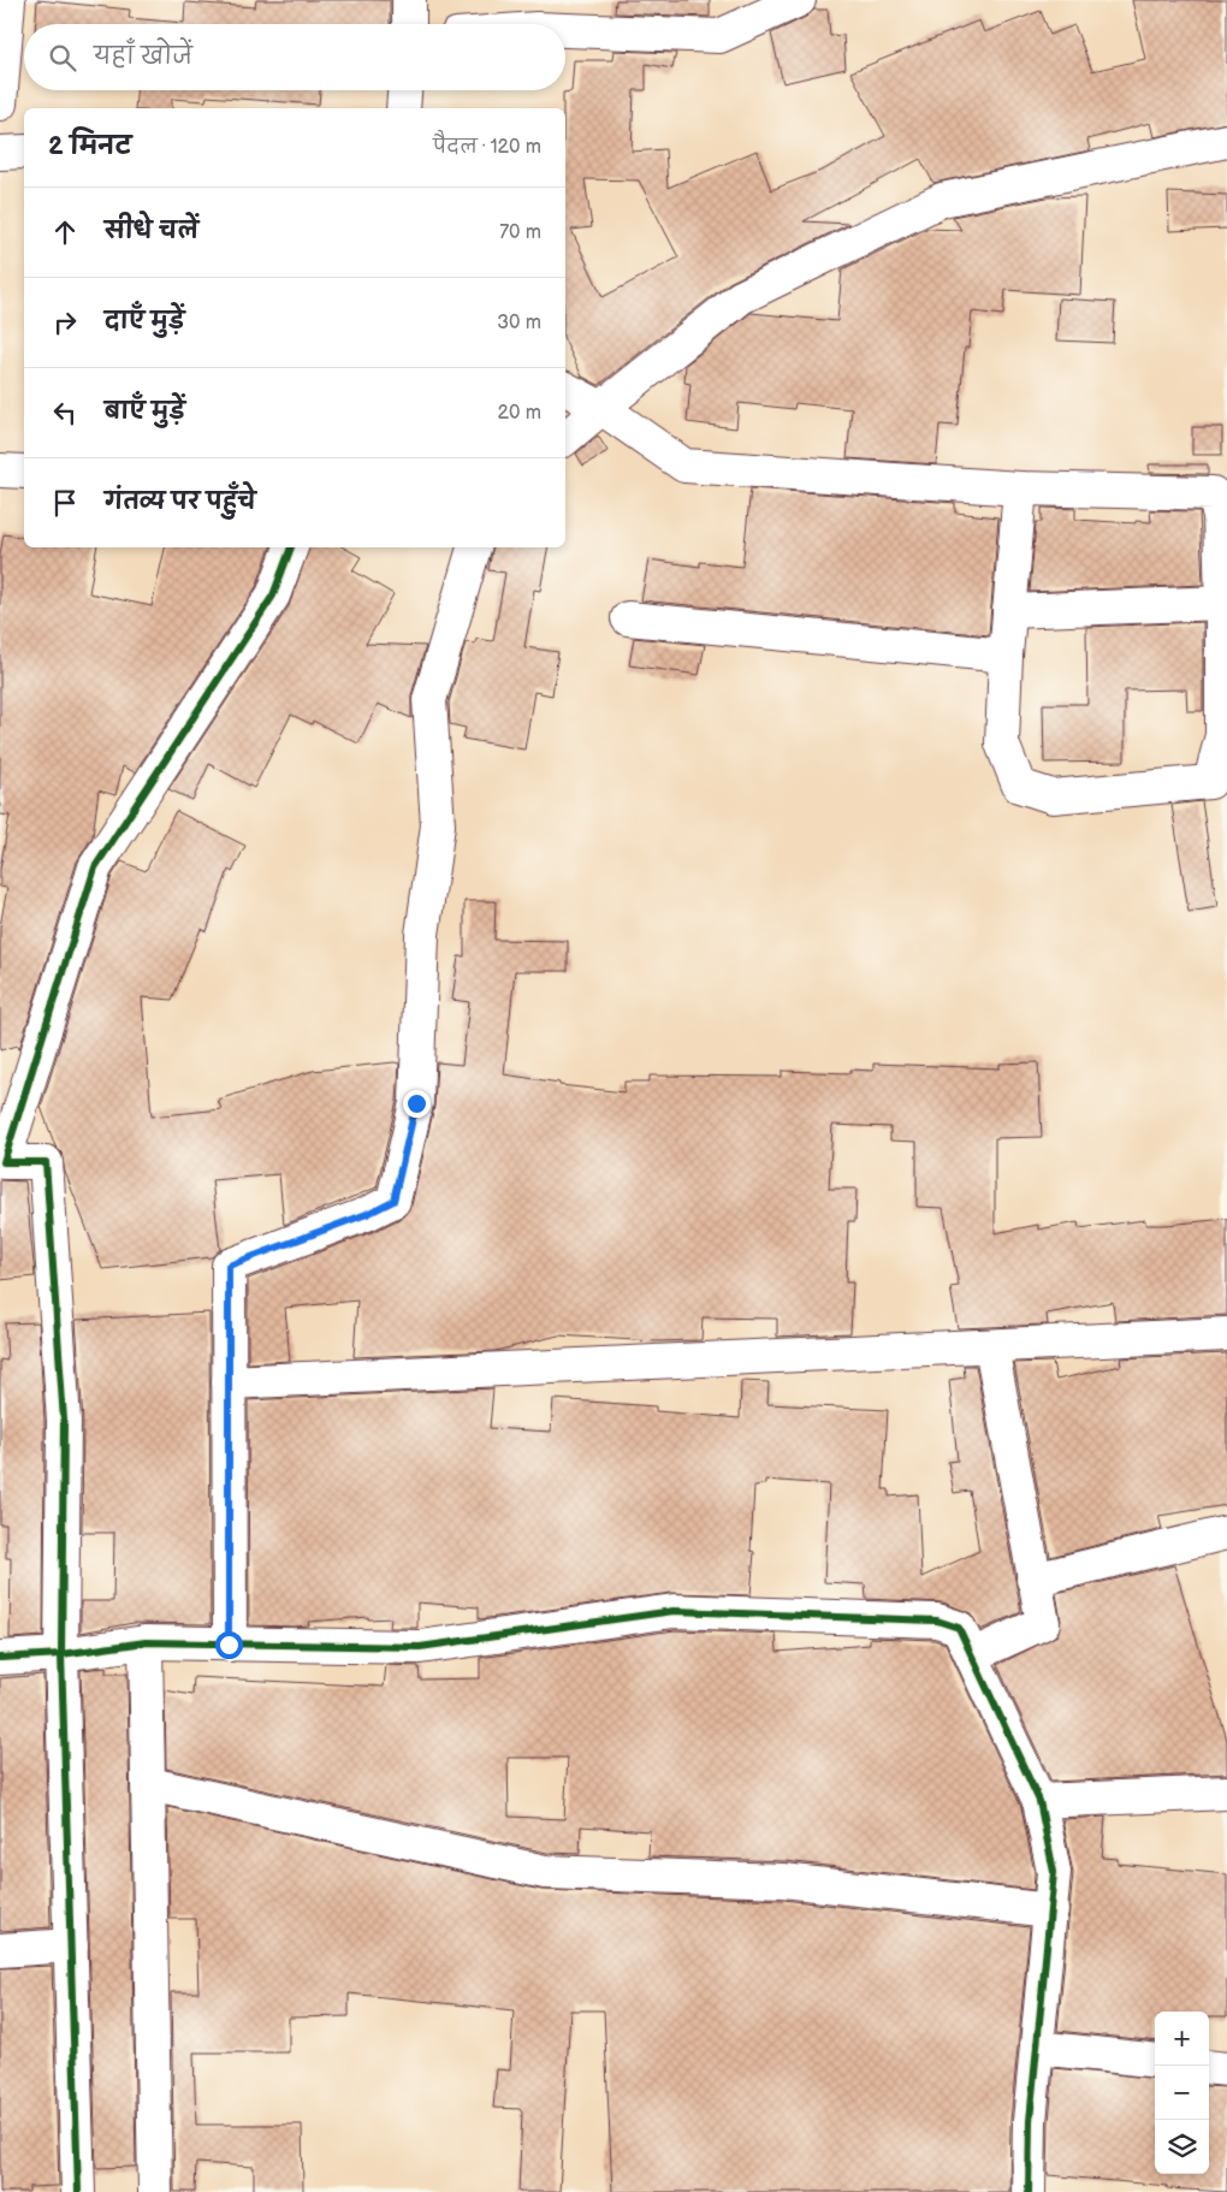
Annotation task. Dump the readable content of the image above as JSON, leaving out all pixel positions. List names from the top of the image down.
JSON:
{
  "page": {
    "search": "यहाँ खोजें",
    "heading": ["2 मिनट", "पैदल · 120 m"],
    "list": [
      ["सीधे चलें", "70 m"],
      ["दाएँ मुड़ें", "30 m"],
      ["बाएँ मुड़ें", "20 m"],
      "गंतव्य पर पहुँचे"
    ],
    "map_buttons": ["+", "−"]
  }
}
